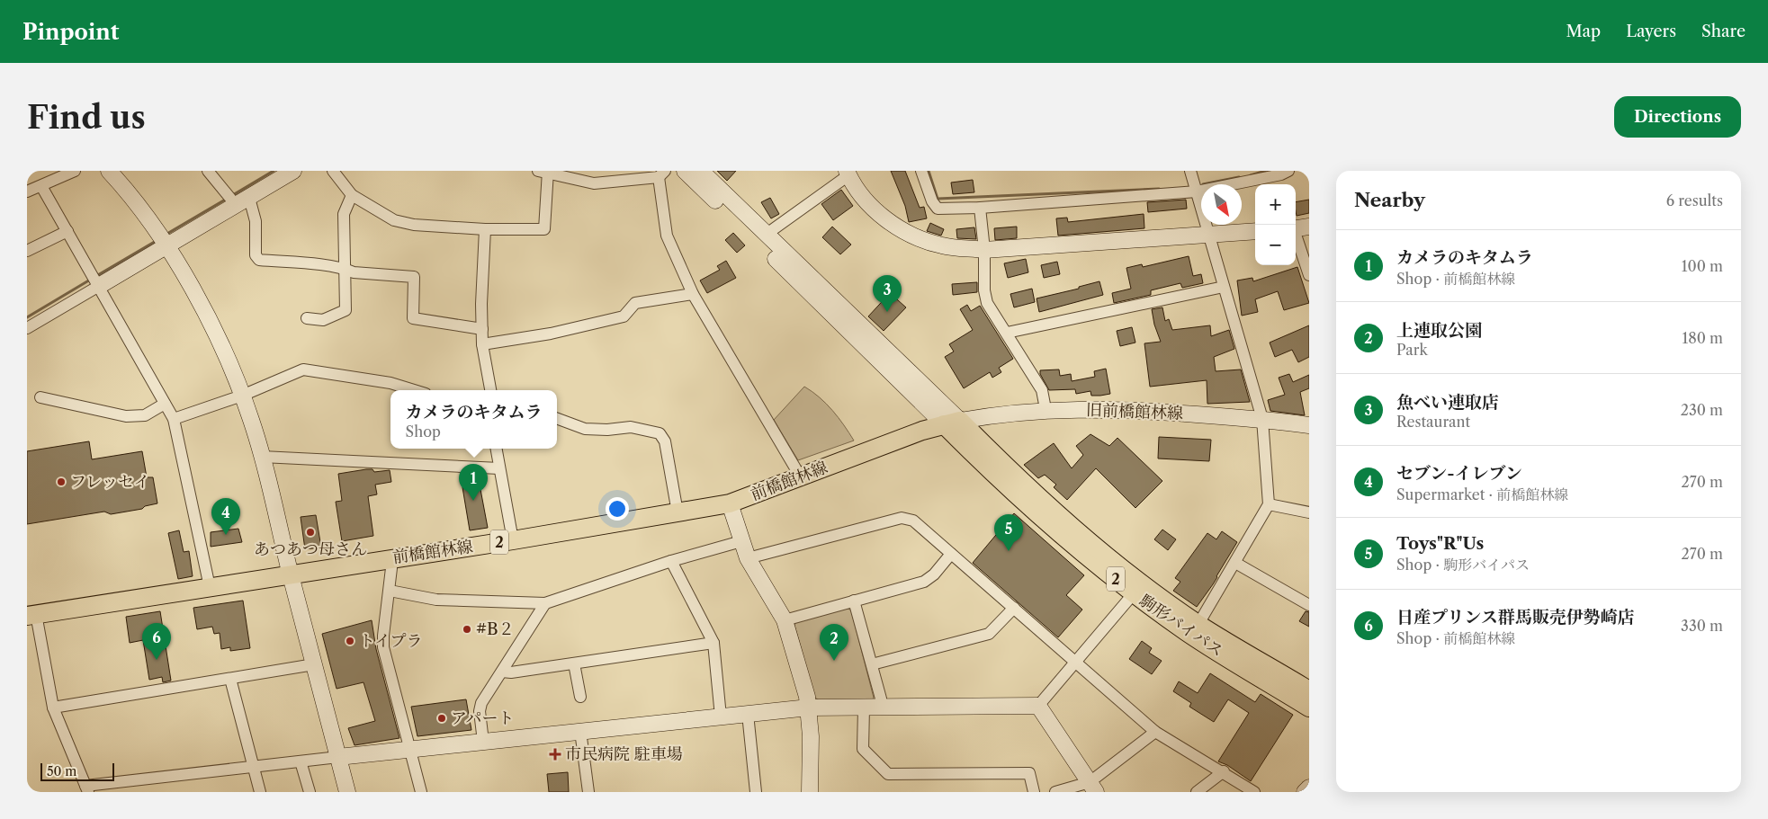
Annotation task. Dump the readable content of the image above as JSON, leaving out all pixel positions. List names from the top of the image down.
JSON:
{
  "streets": {
    "main road": ["前橋館林線", "2", "駒形バイパス"],
    "street": ["旧前橋館林線"]
  },
  "crossings": [
    ["旧前橋館林線", "前橋館林線"],
    ["旧前橋館林線", "駒形バイパス"],
    ["前橋館林線", "駒形バイパス"]
  ],
  "places": {
    "other": [
      "フレッセイ",
      "あつあつ母さん",
      "#B２",
      "トイプラ",
      "アパート"
    ],
    "health": ["市民病院 駐車場"]
  },
  "scale_bar": "50 m",
  "north": "bottom right",
  "page": {
    "header": "Pinpoint",
    "nav": ["Map", "Layers", "Share"],
    "buttons": "Directions",
    "title": "Find us",
    "heading": ["Nearby", "6 results"],
    "map_buttons": ["+", "−"],
    "list": [
      {
        "mark": "1",
        "name": "カメラのキタムラ",
        "note": "Shop · 前橋館林線",
        "value": "100 m"
      },
      {
        "mark": "2",
        "name": "上連取公園",
        "note": "Park",
        "value": "180 m"
      },
      {
        "mark": "3",
        "name": "魚べい連取店",
        "note": "Restaurant",
        "value": "230 m"
      },
      {
        "mark": "4",
        "name": "セブン-イレブン",
        "note": "Supermarket · 前橋館林線",
        "value": "270 m"
      },
      {
        "mark": "5",
        "name": "Toys\"R\"Us",
        "note": "Shop · 駒形バイパス",
        "value": "270 m"
      },
      {
        "mark": "6",
        "name": "日産プリンス群馬販売伊勢崎店",
        "note": "Shop · 前橋館林線",
        "value": "330 m"
      }
    ],
    "pins": [
      "3",
      "1",
      "4",
      "5",
      "6",
      "2"
    ],
    "popup": ["カメラのキタムラ", "Shop"],
    "scale": "50 m"
  }
}
